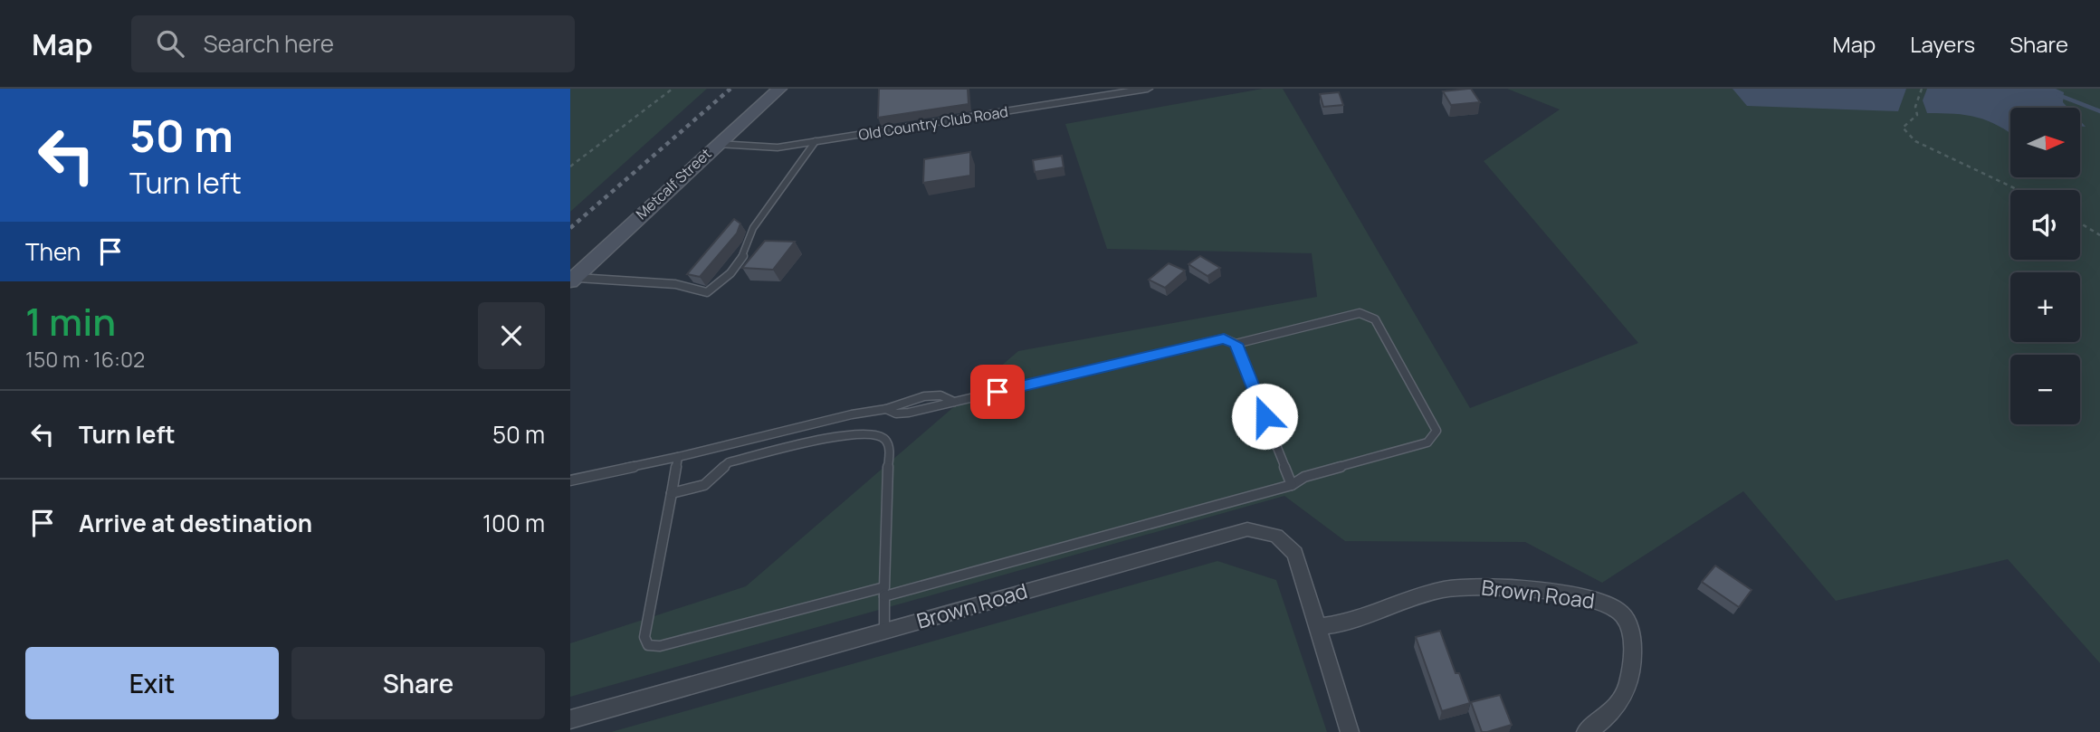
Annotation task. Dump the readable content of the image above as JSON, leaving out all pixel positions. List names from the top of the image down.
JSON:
{
  "streets": {
    "street": ["Old Country Club Road", "Metcalf Street", "Brown Road"]
  },
  "crossings": [
    ["Old Country Club Road", "Metcalf Street"]
  ],
  "north": "right",
  "page": {
    "header": "Map",
    "search": "Search here",
    "nav": ["Map", "Layers", "Share"],
    "turn": ["50 m", "Turn left"],
    "map_buttons": ["+", "−"],
    "then": "Then",
    "heading": ["1 min", "150 m · 16:02"],
    "list": [
      {
        "name": "Turn left",
        "value": "50 m"
      },
      {
        "name": "Arrive at destination",
        "value": "100 m"
      }
    ],
    "buttons": ["Exit", "Share"]
  }
}
